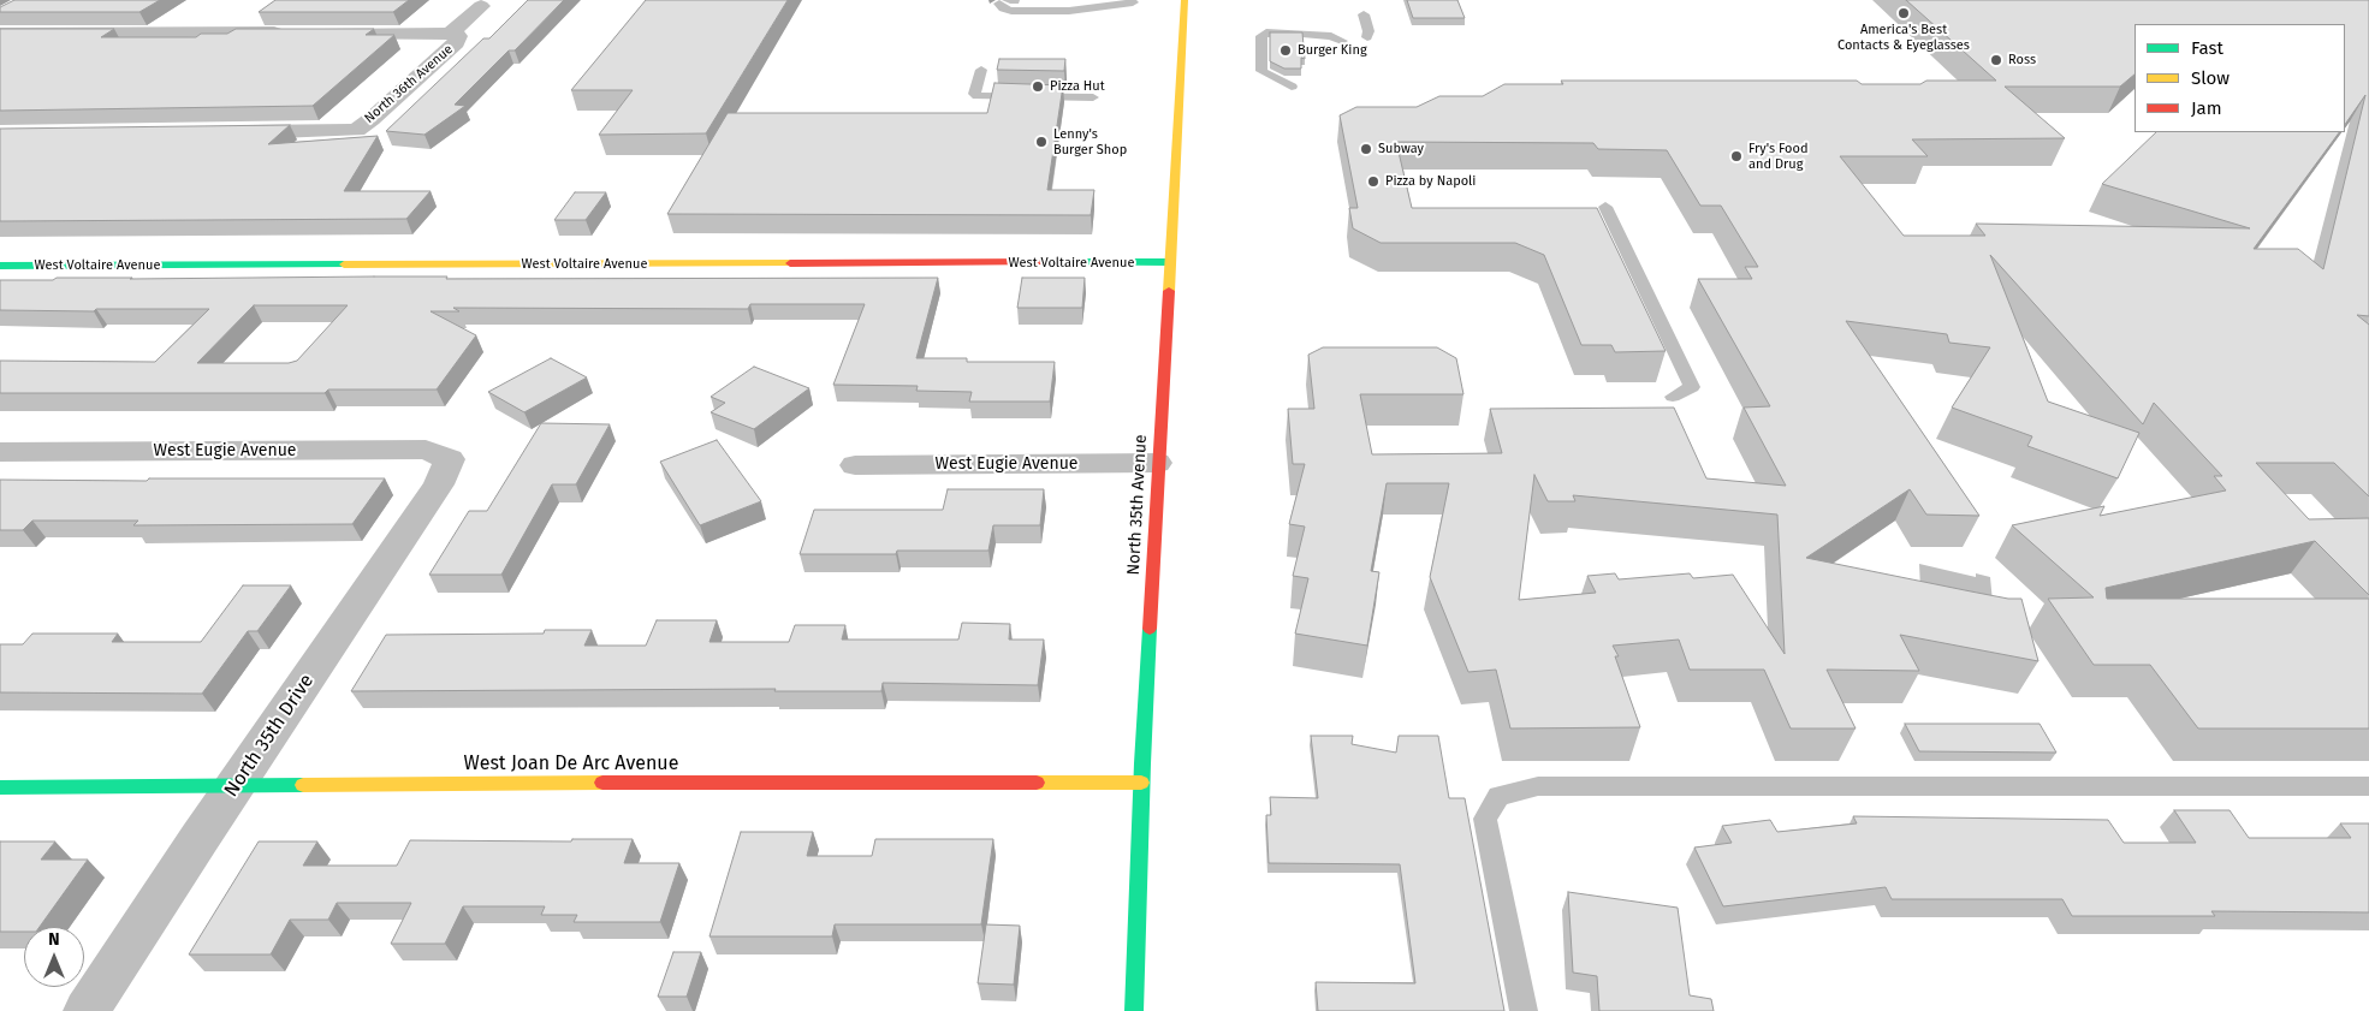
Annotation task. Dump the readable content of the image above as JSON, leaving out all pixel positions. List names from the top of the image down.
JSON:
{
  "streets": {
    "street": [
      "North 36th Avenue",
      "West Voltaire Avenue",
      "West Eugie Avenue",
      "North 35th Avenue",
      "North 35th Drive",
      "West Joan De Arc Avenue"
    ]
  },
  "crossings": [
    ["West Voltaire Avenue", "North 35th Avenue"],
    ["West Eugie Avenue", "North 35th Avenue"],
    ["West Eugie Avenue", "North 35th Drive"],
    ["North 35th Avenue", "West Joan De Arc Avenue"],
    ["North 35th Drive", "West Joan De Arc Avenue"]
  ],
  "places": [
    "America's Best Contacts & Eyeglasses",
    "Burger King",
    "Ross",
    "Pizza Hut",
    "Lenny's Burger Shop",
    "Subway",
    "Fry's Food and Drug",
    "Pizza by Napoli"
  ],
  "legend": ["Fast", "Slow", "Jam"],
  "north": "top"
}
